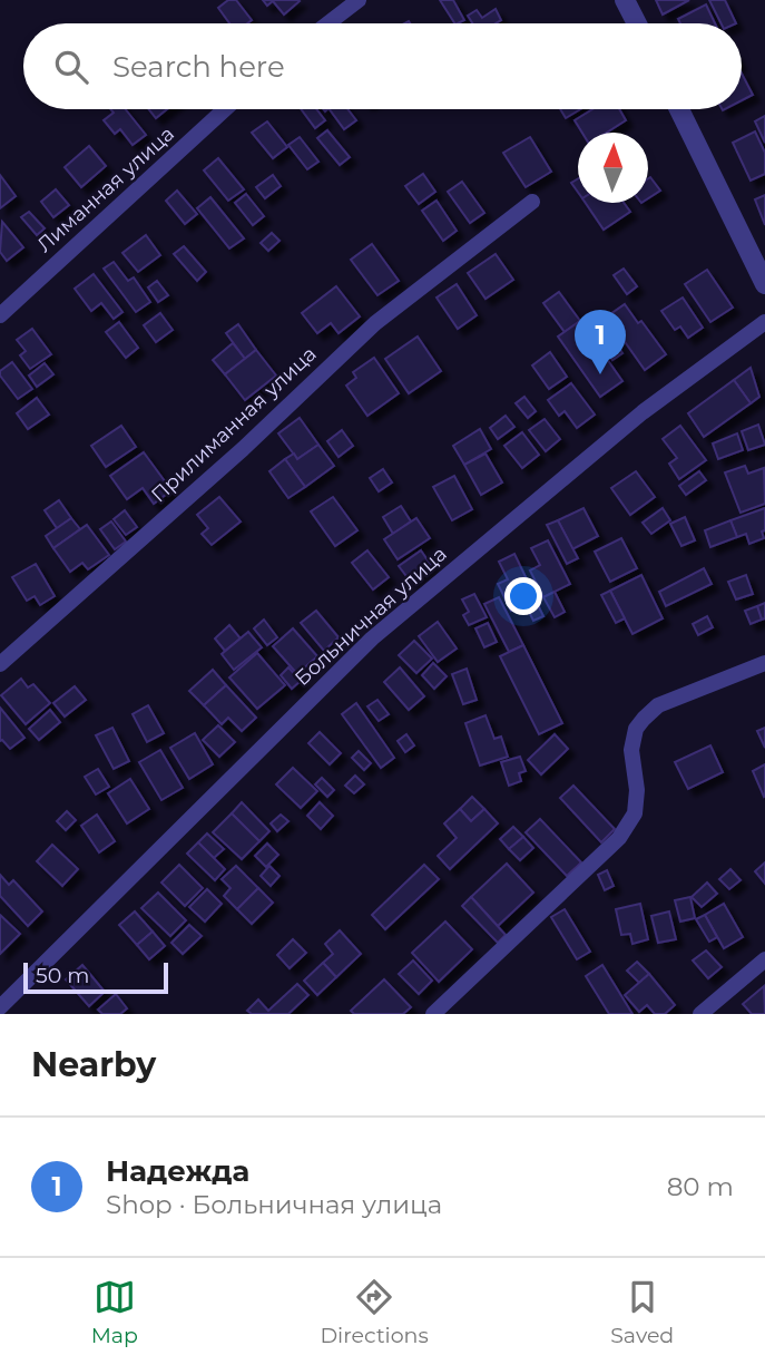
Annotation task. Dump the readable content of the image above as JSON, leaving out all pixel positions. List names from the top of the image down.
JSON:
{
  "streets": {
    "street": ["Лиманная улица", "Прилиманная улица", "Больничная улица"]
  },
  "scale_bar": "50 m",
  "north": "top",
  "page": {
    "search": "Search here",
    "pins": "1",
    "scale": "50 m",
    "heading": "Nearby",
    "list": [
      {
        "mark": "1",
        "name": "Надежда",
        "note": "Shop · Больничная улица",
        "value": "80 m"
      }
    ],
    "nav": ["Map", "Directions", "Saved"]
  }
}
